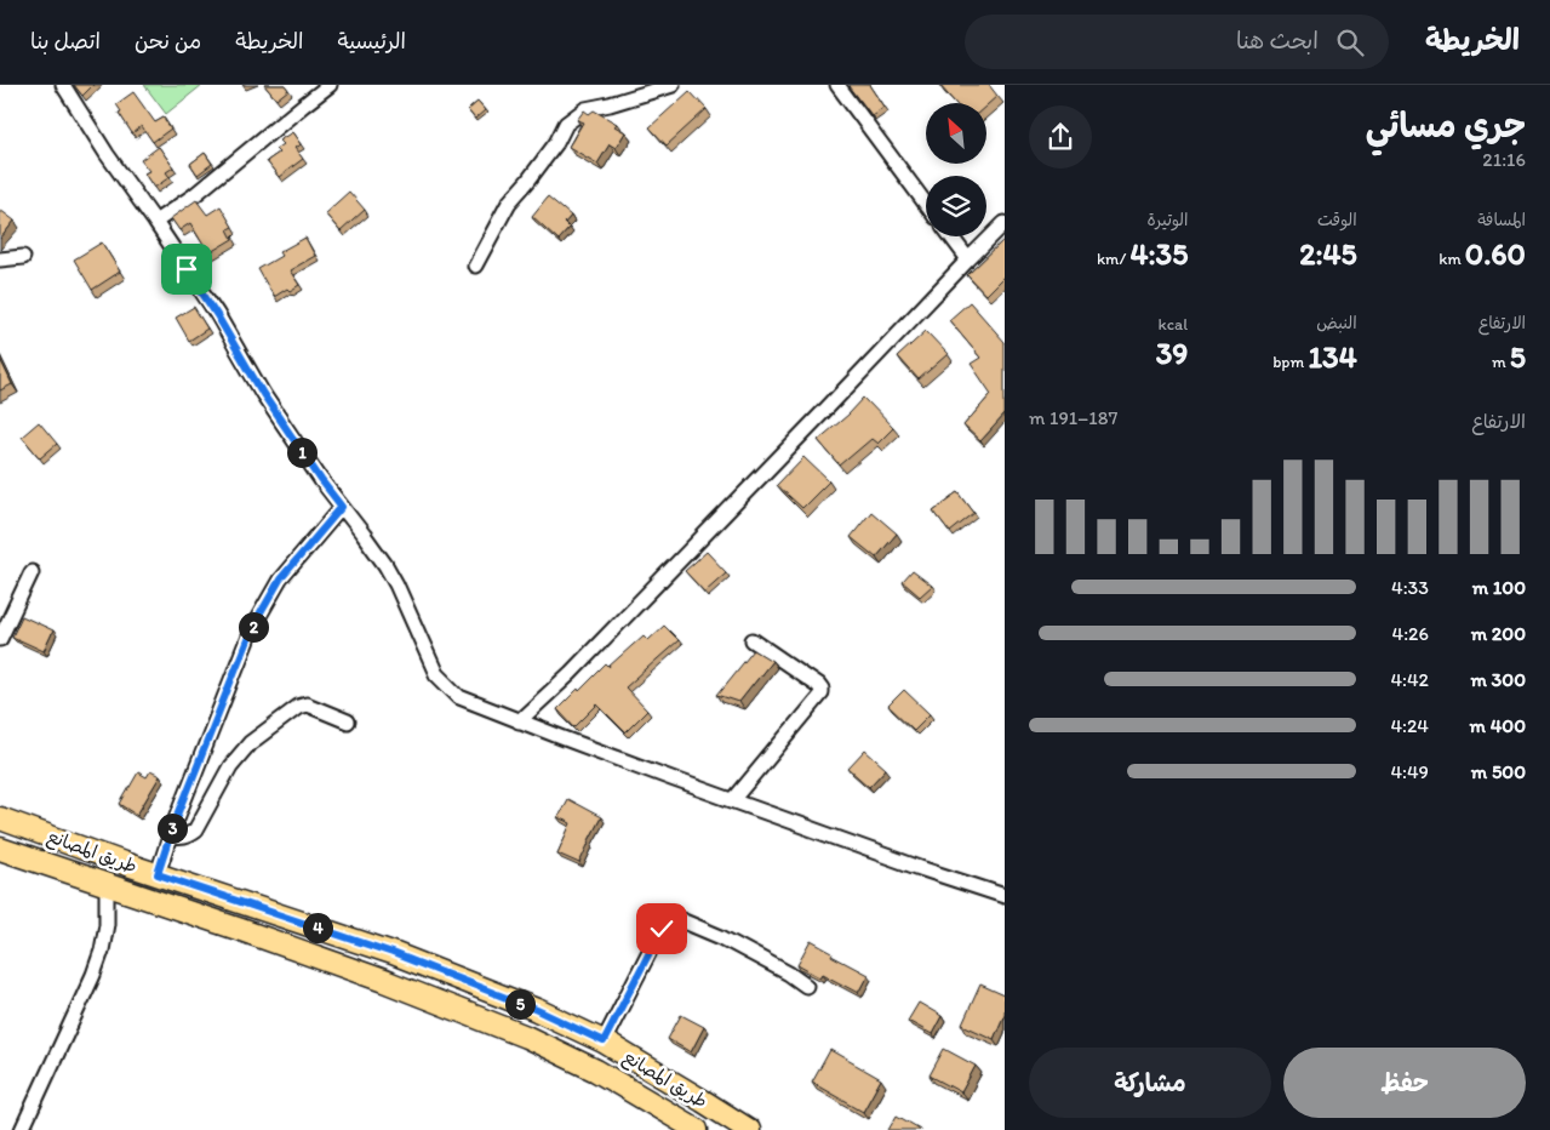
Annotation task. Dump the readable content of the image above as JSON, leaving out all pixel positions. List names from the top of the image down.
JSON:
{
  "streets": {
    "main road": ["طريق المصانع"]
  },
  "north": "top left",
  "page": {
    "header": "الخريطة",
    "search": "ابحث هنا",
    "nav": [
      "الرئيسية",
      "الخريطة",
      "من نحن",
      "اتصل بنا"
    ],
    "heading": ["جري مسائي", "21:16"],
    "stats": [
      ["المسافة", "0.60 km"],
      ["الوقت", "2:45"],
      ["الوتيرة", "4:35 /km"],
      ["الارتفاع", "5 m"],
      ["النبض", "134 bpm"],
      ["kcal", "39"]
    ],
    "chart": ["الارتفاع", "187–191 m"],
    "pins": [
      "1",
      "2",
      "3",
      "4",
      "5"
    ],
    "list": [
      {
        "name": "100 m",
        "note": "4:33"
      },
      {
        "name": "200 m",
        "note": "4:26"
      },
      {
        "name": "300 m",
        "note": "4:42"
      },
      {
        "name": "400 m",
        "note": "4:24"
      },
      {
        "name": "500 m",
        "note": "4:49"
      }
    ],
    "buttons": ["حفظ", "مشاركة"]
  }
}
